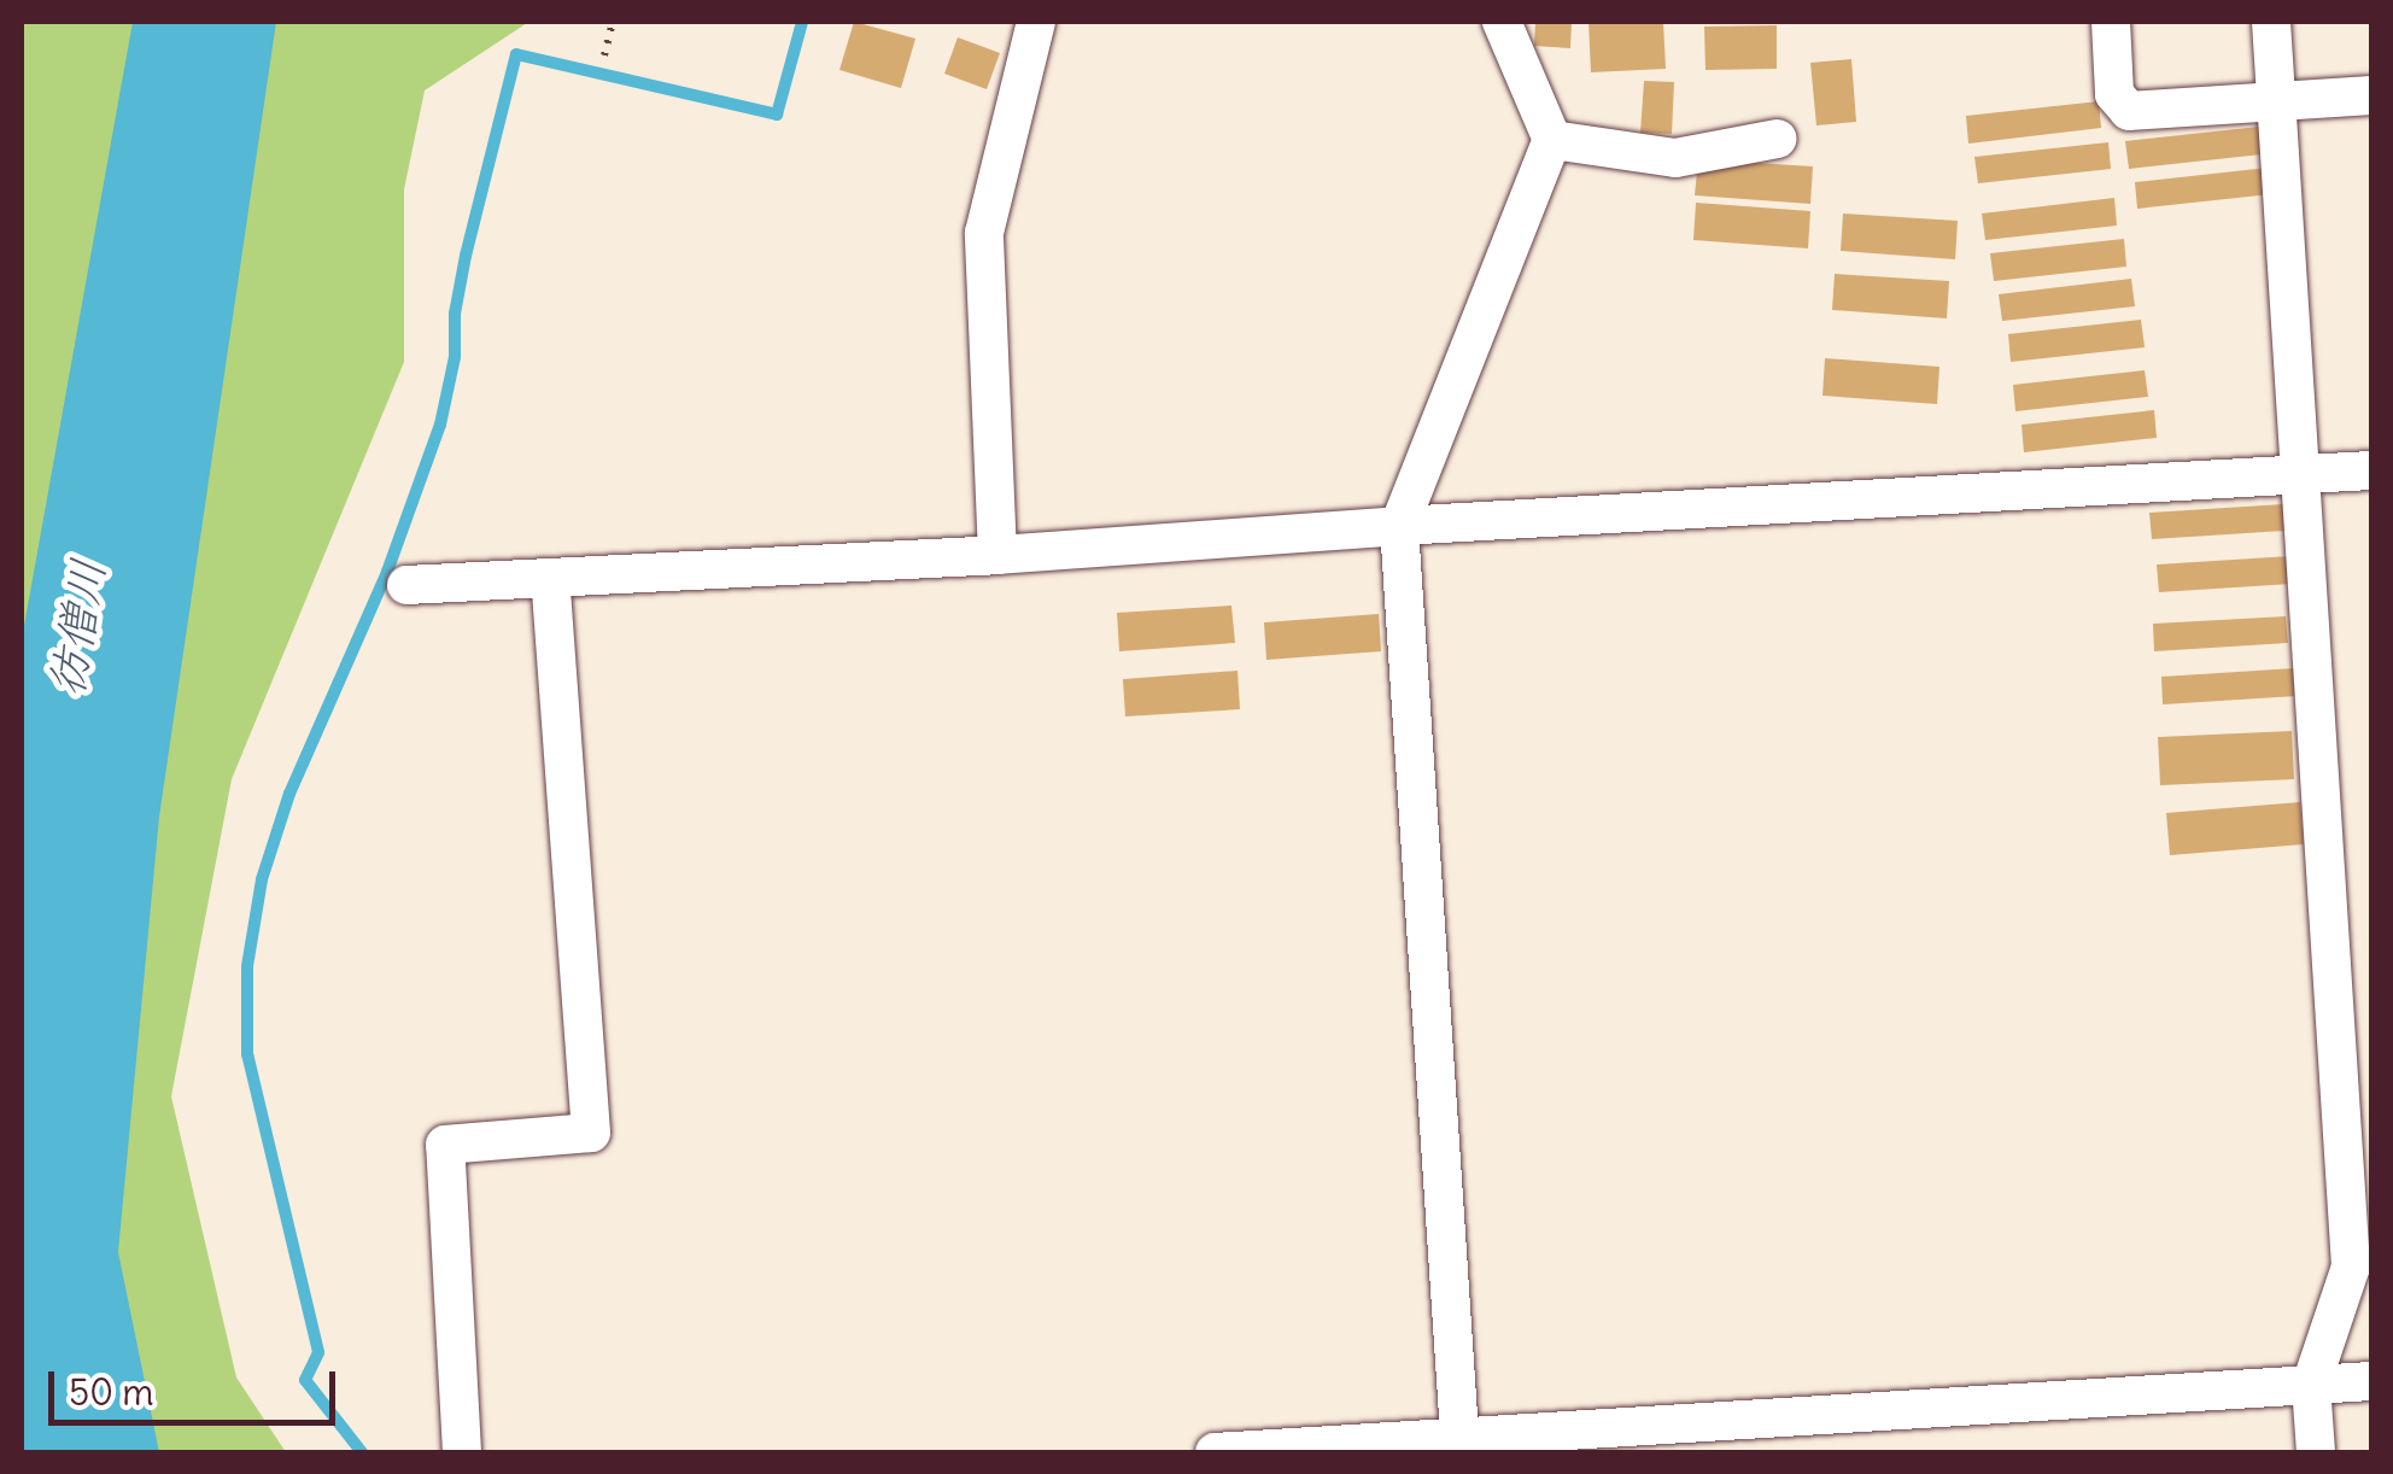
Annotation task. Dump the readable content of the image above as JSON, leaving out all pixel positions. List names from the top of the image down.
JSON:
{
  "water": ["彷僧川"],
  "scale_bar": "50 m"
}
